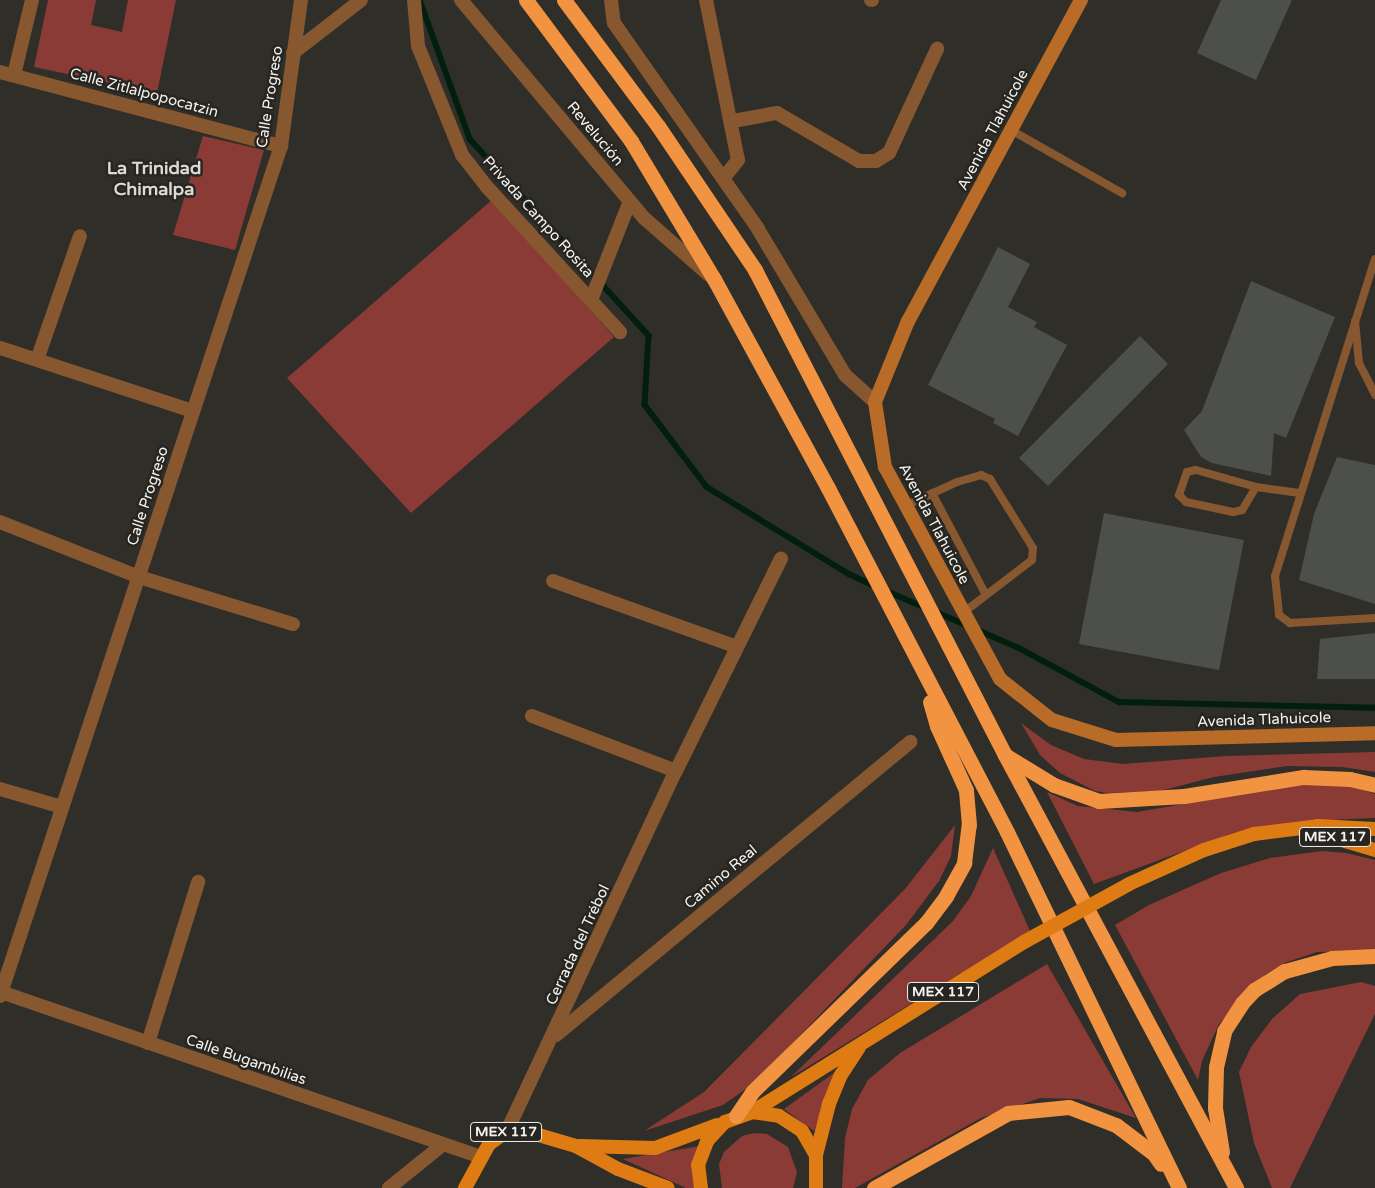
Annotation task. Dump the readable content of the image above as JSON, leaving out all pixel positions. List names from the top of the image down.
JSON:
{
  "streets": {
    "main road": ["Avenida Tlahuicole", "MEX 117"],
    "street": [
      "Calle Zitlalpopocatzin",
      "Calle Progreso",
      "Revelución",
      "Privada Campo Rosita",
      "Camino Real",
      "Cerrada del Trébol",
      "Calle Bugambilias"
    ]
  },
  "crossings": [
    ["Calle Zitlalpopocatzin", "Calle Progreso"],
    ["Calle Progreso", "Calle Bugambilias"],
    ["MEX 117", "Cerrada del Trébol"],
    ["MEX 117", "Calle Bugambilias"],
    ["Camino Real", "Cerrada del Trébol"]
  ],
  "districts": ["La Trinidad Chimalpa"]
}
